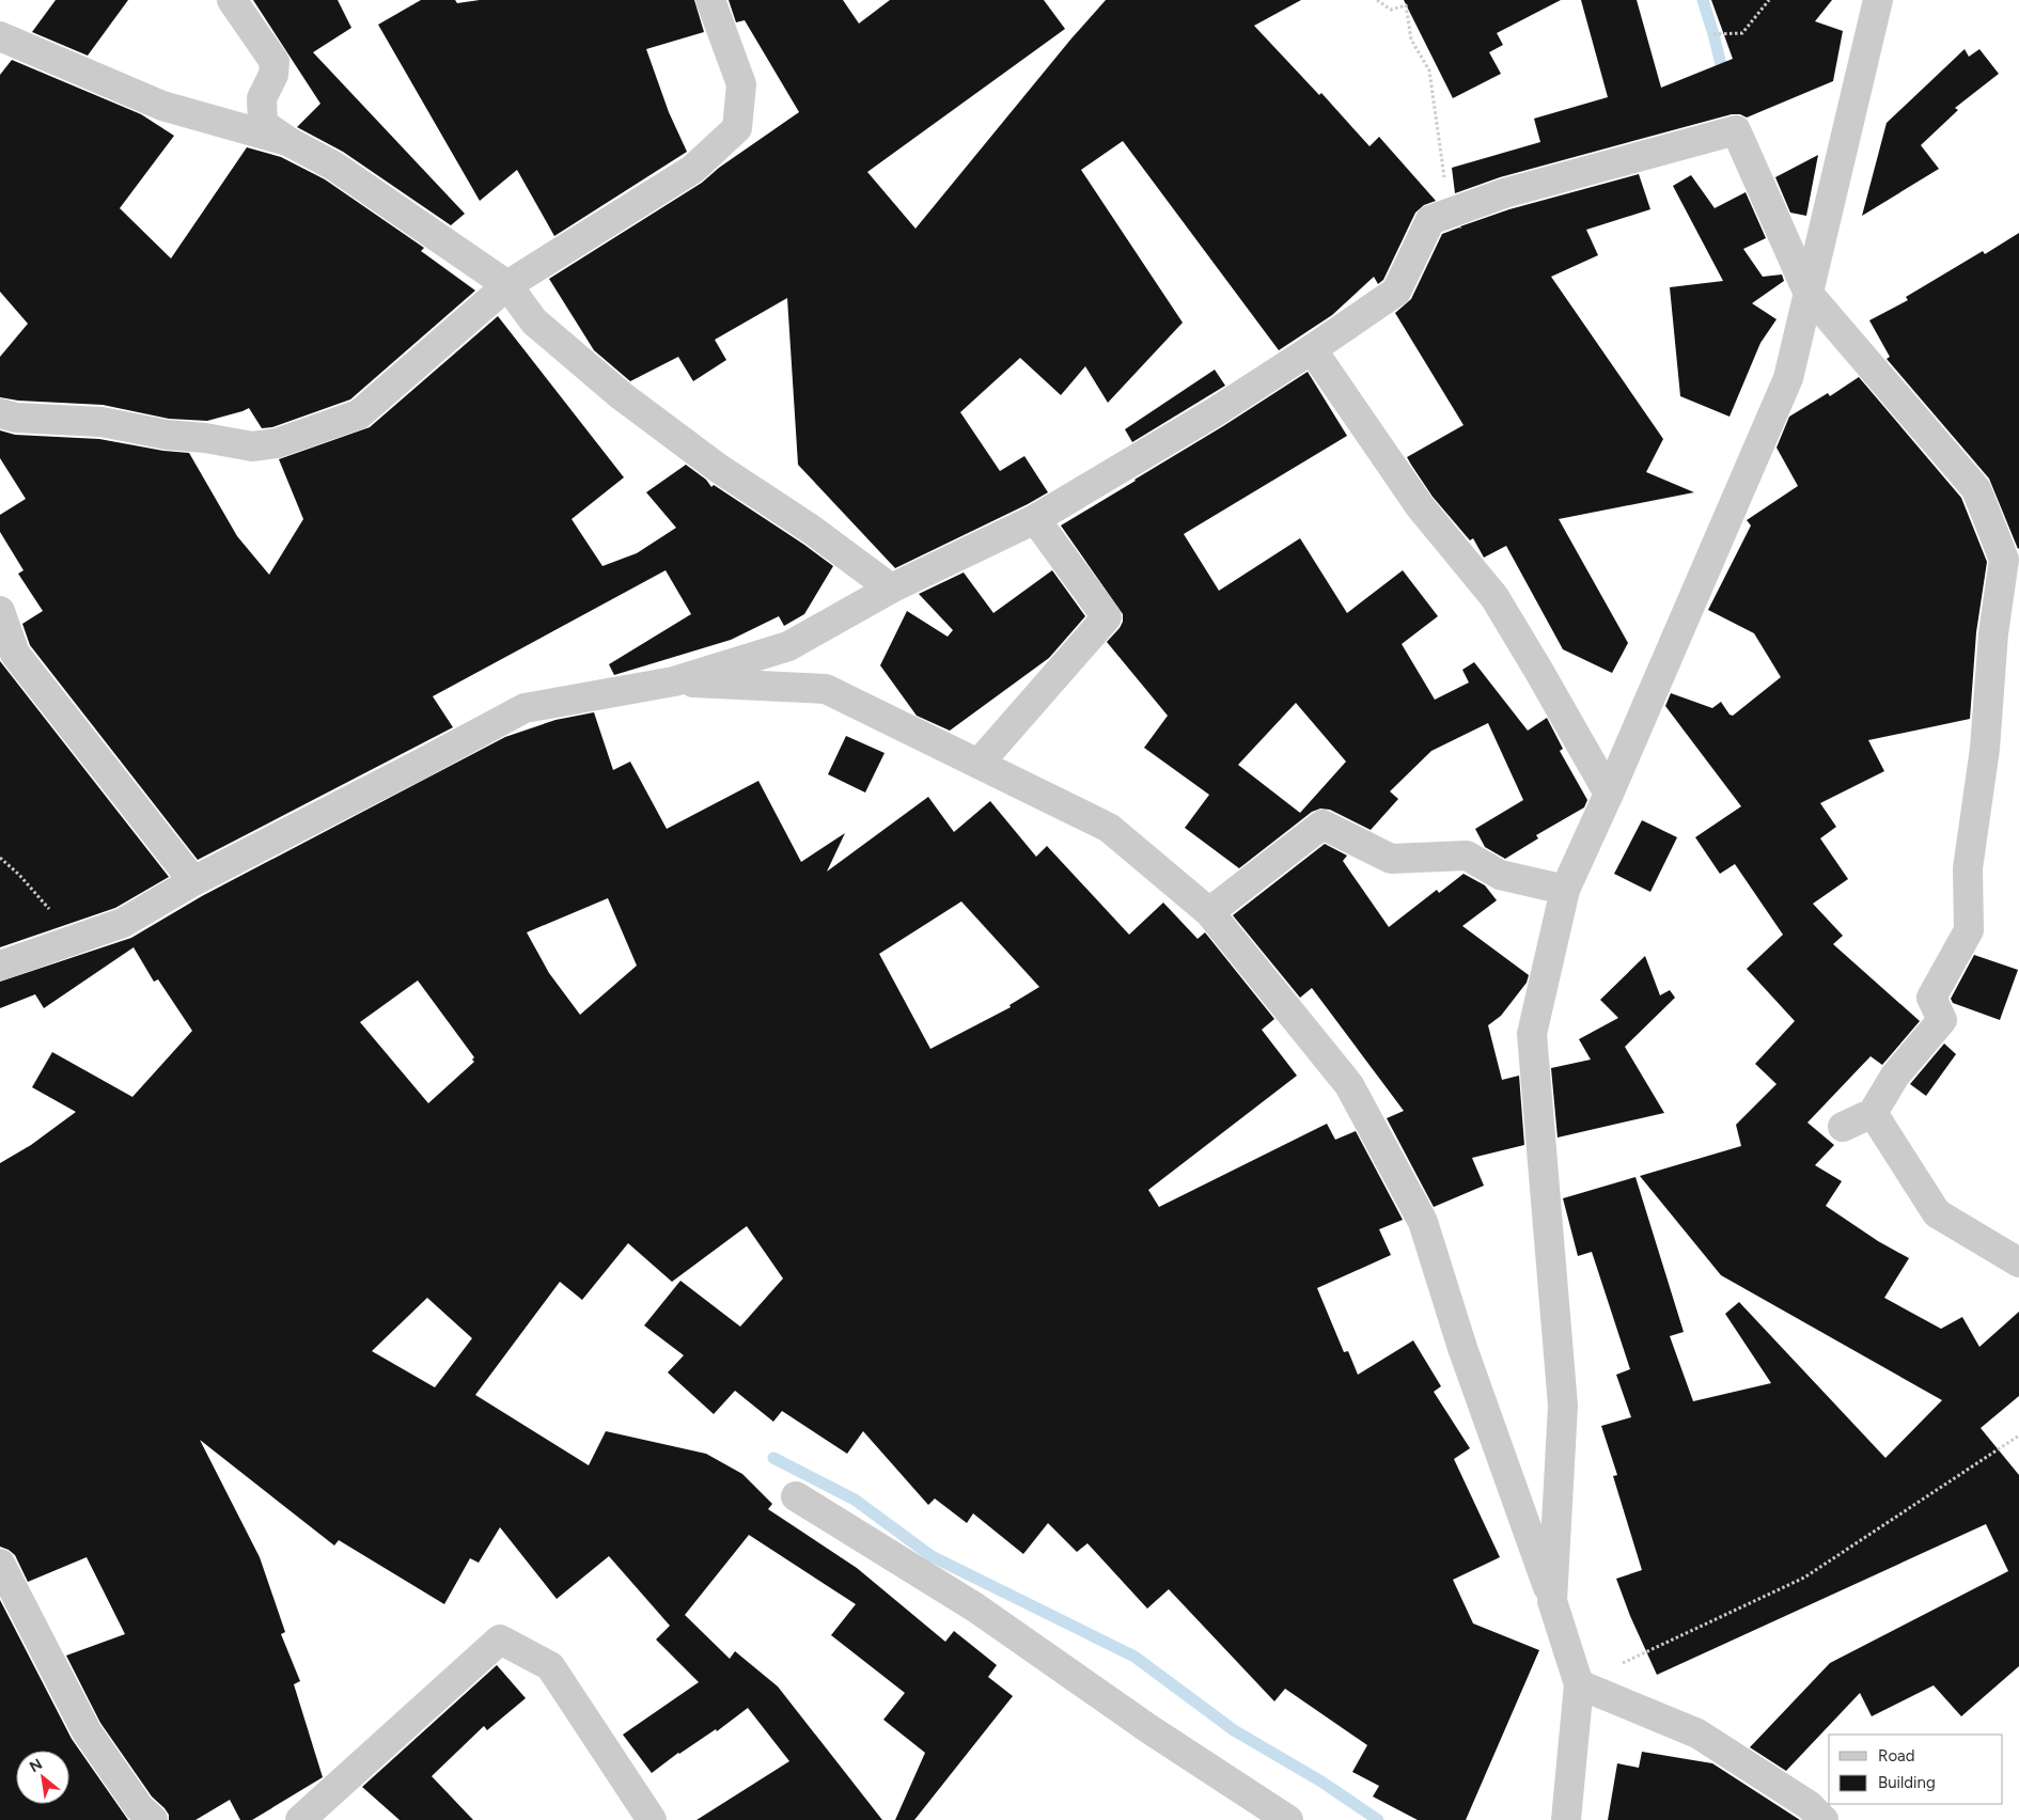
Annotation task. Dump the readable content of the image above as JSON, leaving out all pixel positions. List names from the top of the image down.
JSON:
{
  "legend": ["Road", "Building"],
  "north": "top left"
}
